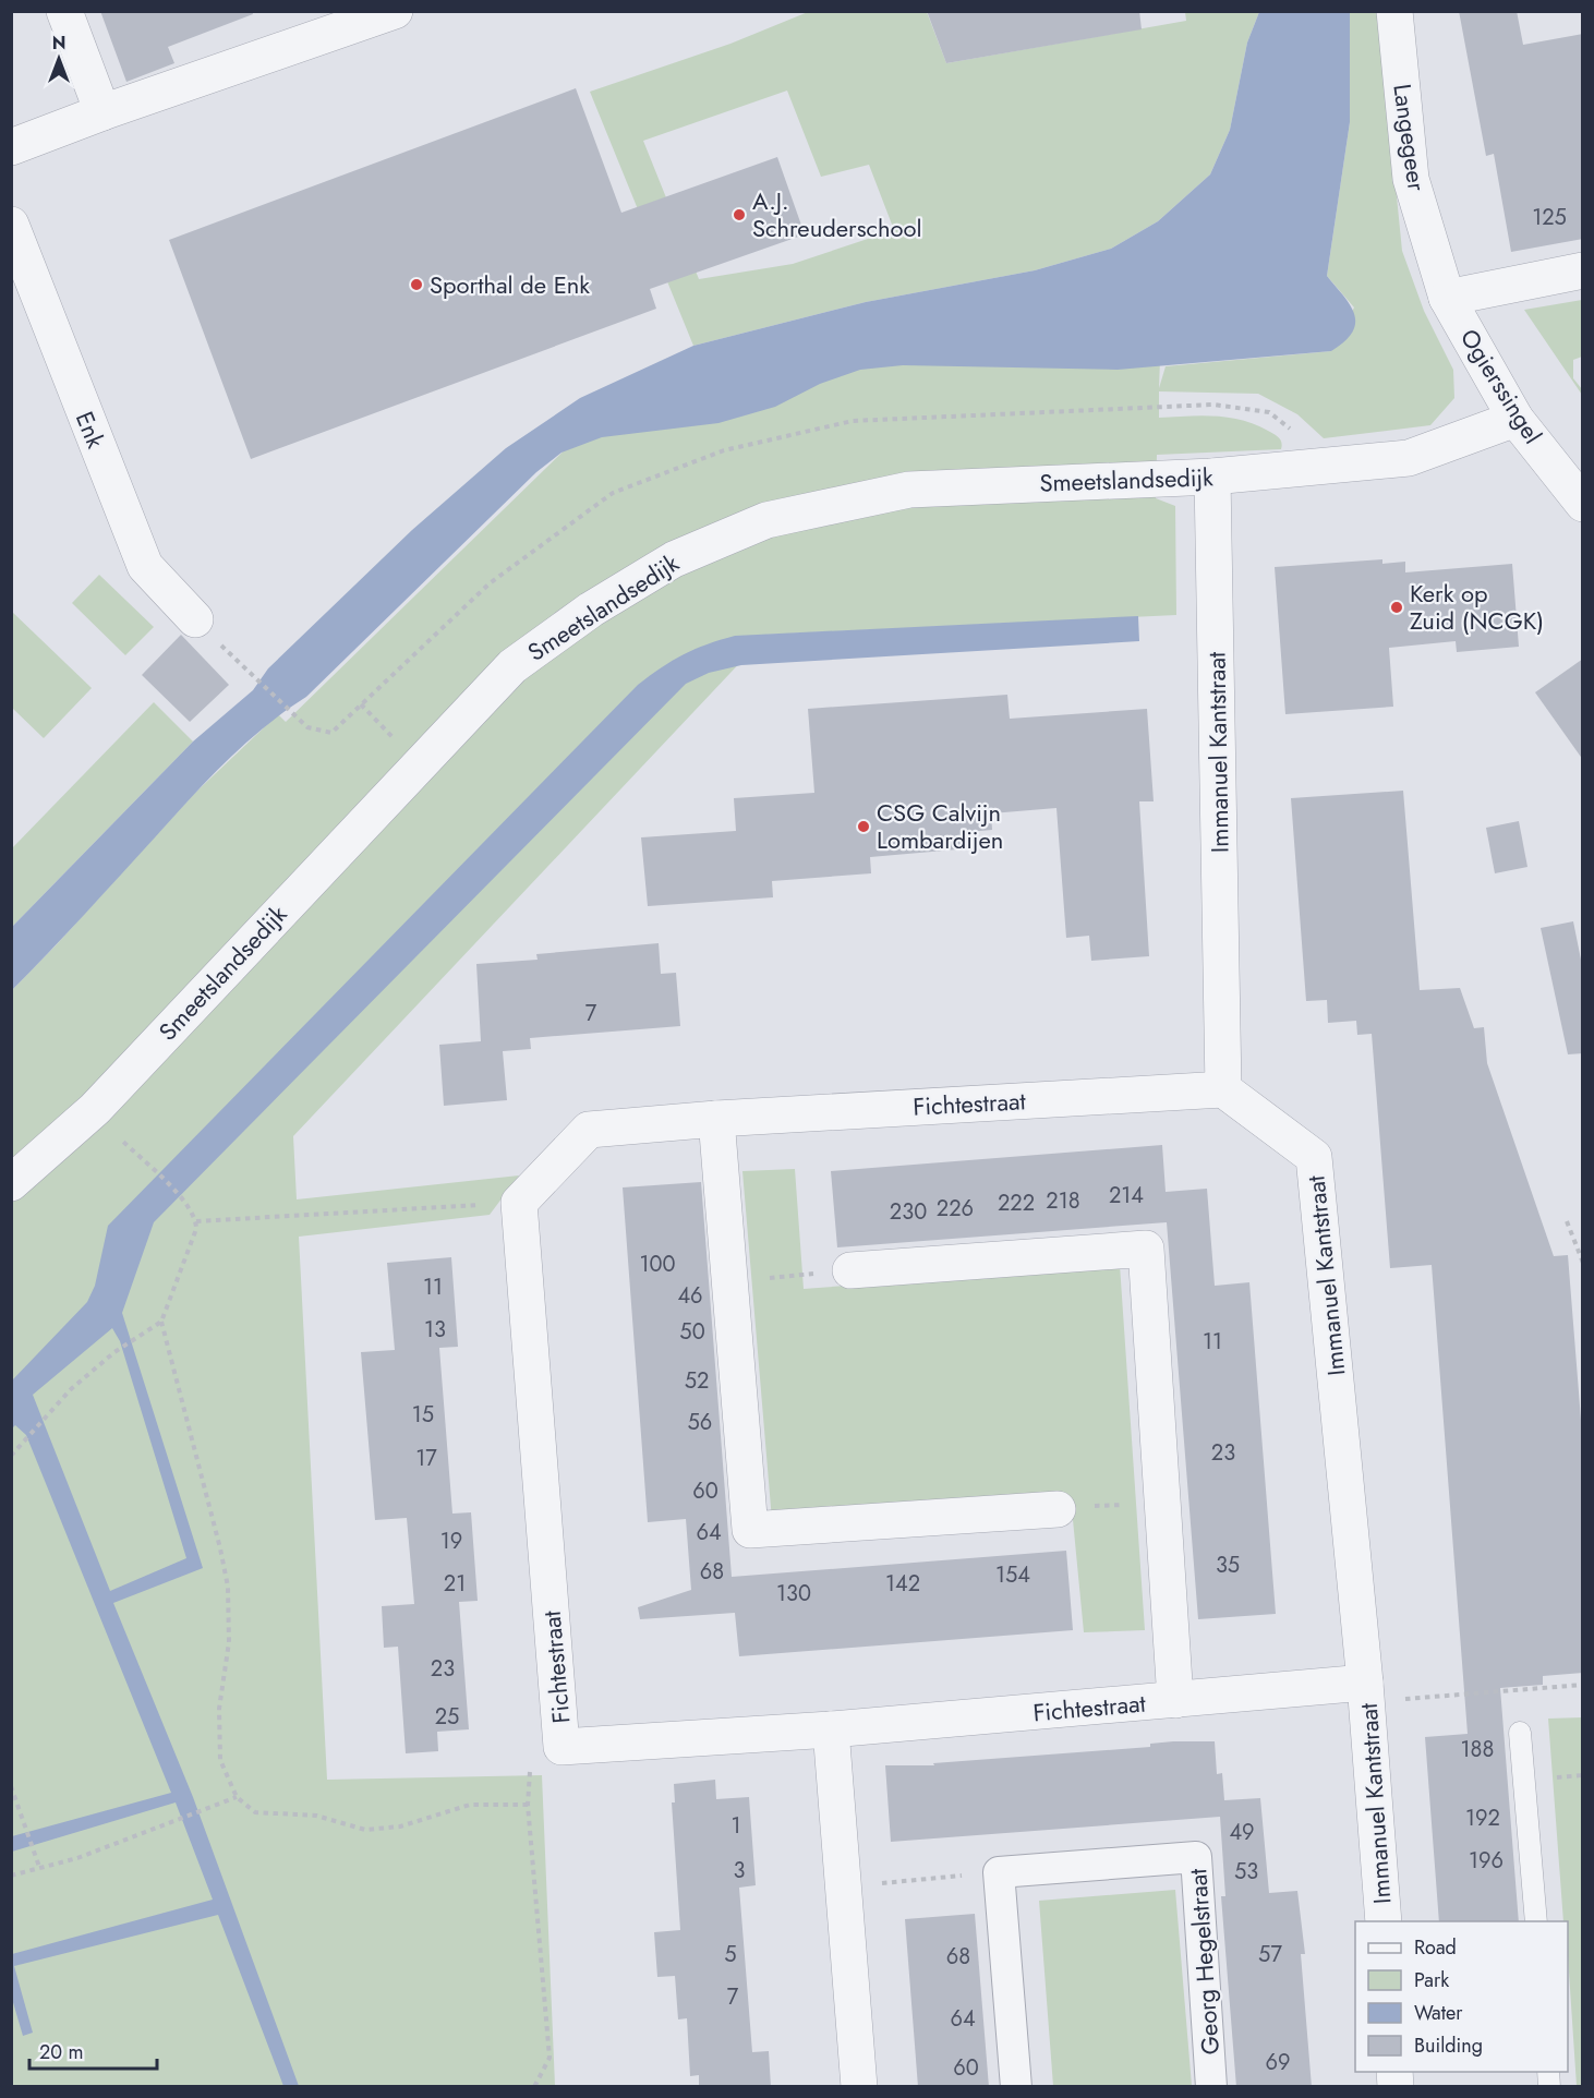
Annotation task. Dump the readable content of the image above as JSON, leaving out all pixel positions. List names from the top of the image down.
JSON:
{
  "streets": {
    "street": [
      "Langegeer",
      "Ogierssingel",
      "Enk",
      "Smeetslandsedijk",
      "Immanuel Kantstraat",
      "Fichtestraat",
      "Georg Hegelstraat"
    ]
  },
  "crossings": [
    ["Langegeer", "Ogierssingel"],
    ["Ogierssingel", "Smeetslandsedijk"],
    ["Smeetslandsedijk", "Immanuel Kantstraat"],
    ["Immanuel Kantstraat", "Fichtestraat"]
  ],
  "places": [
    "A.J. Schreuderschool",
    "Sporthal de Enk",
    "Kerk op Zuid (NCGK)",
    "CSG Calvijn Lombardijen"
  ],
  "house_numbers": [
    "125",
    "7",
    "214",
    "218",
    "222",
    "226",
    "230",
    "100",
    "11",
    "46",
    "13",
    "50",
    "11",
    "52",
    "15",
    "56",
    "23",
    "17",
    "60",
    "64",
    "19",
    "35",
    "68",
    "154",
    "21",
    "142",
    "130",
    "23",
    "25",
    "188",
    "192",
    "1",
    "49",
    "196",
    "3",
    "53",
    "5",
    "57",
    "68",
    "7",
    "64",
    "69",
    "60"
  ],
  "legend": [
    "Road",
    "Park",
    "Water",
    "Building"
  ],
  "scale_bar": "20 m",
  "north": "top"
}
